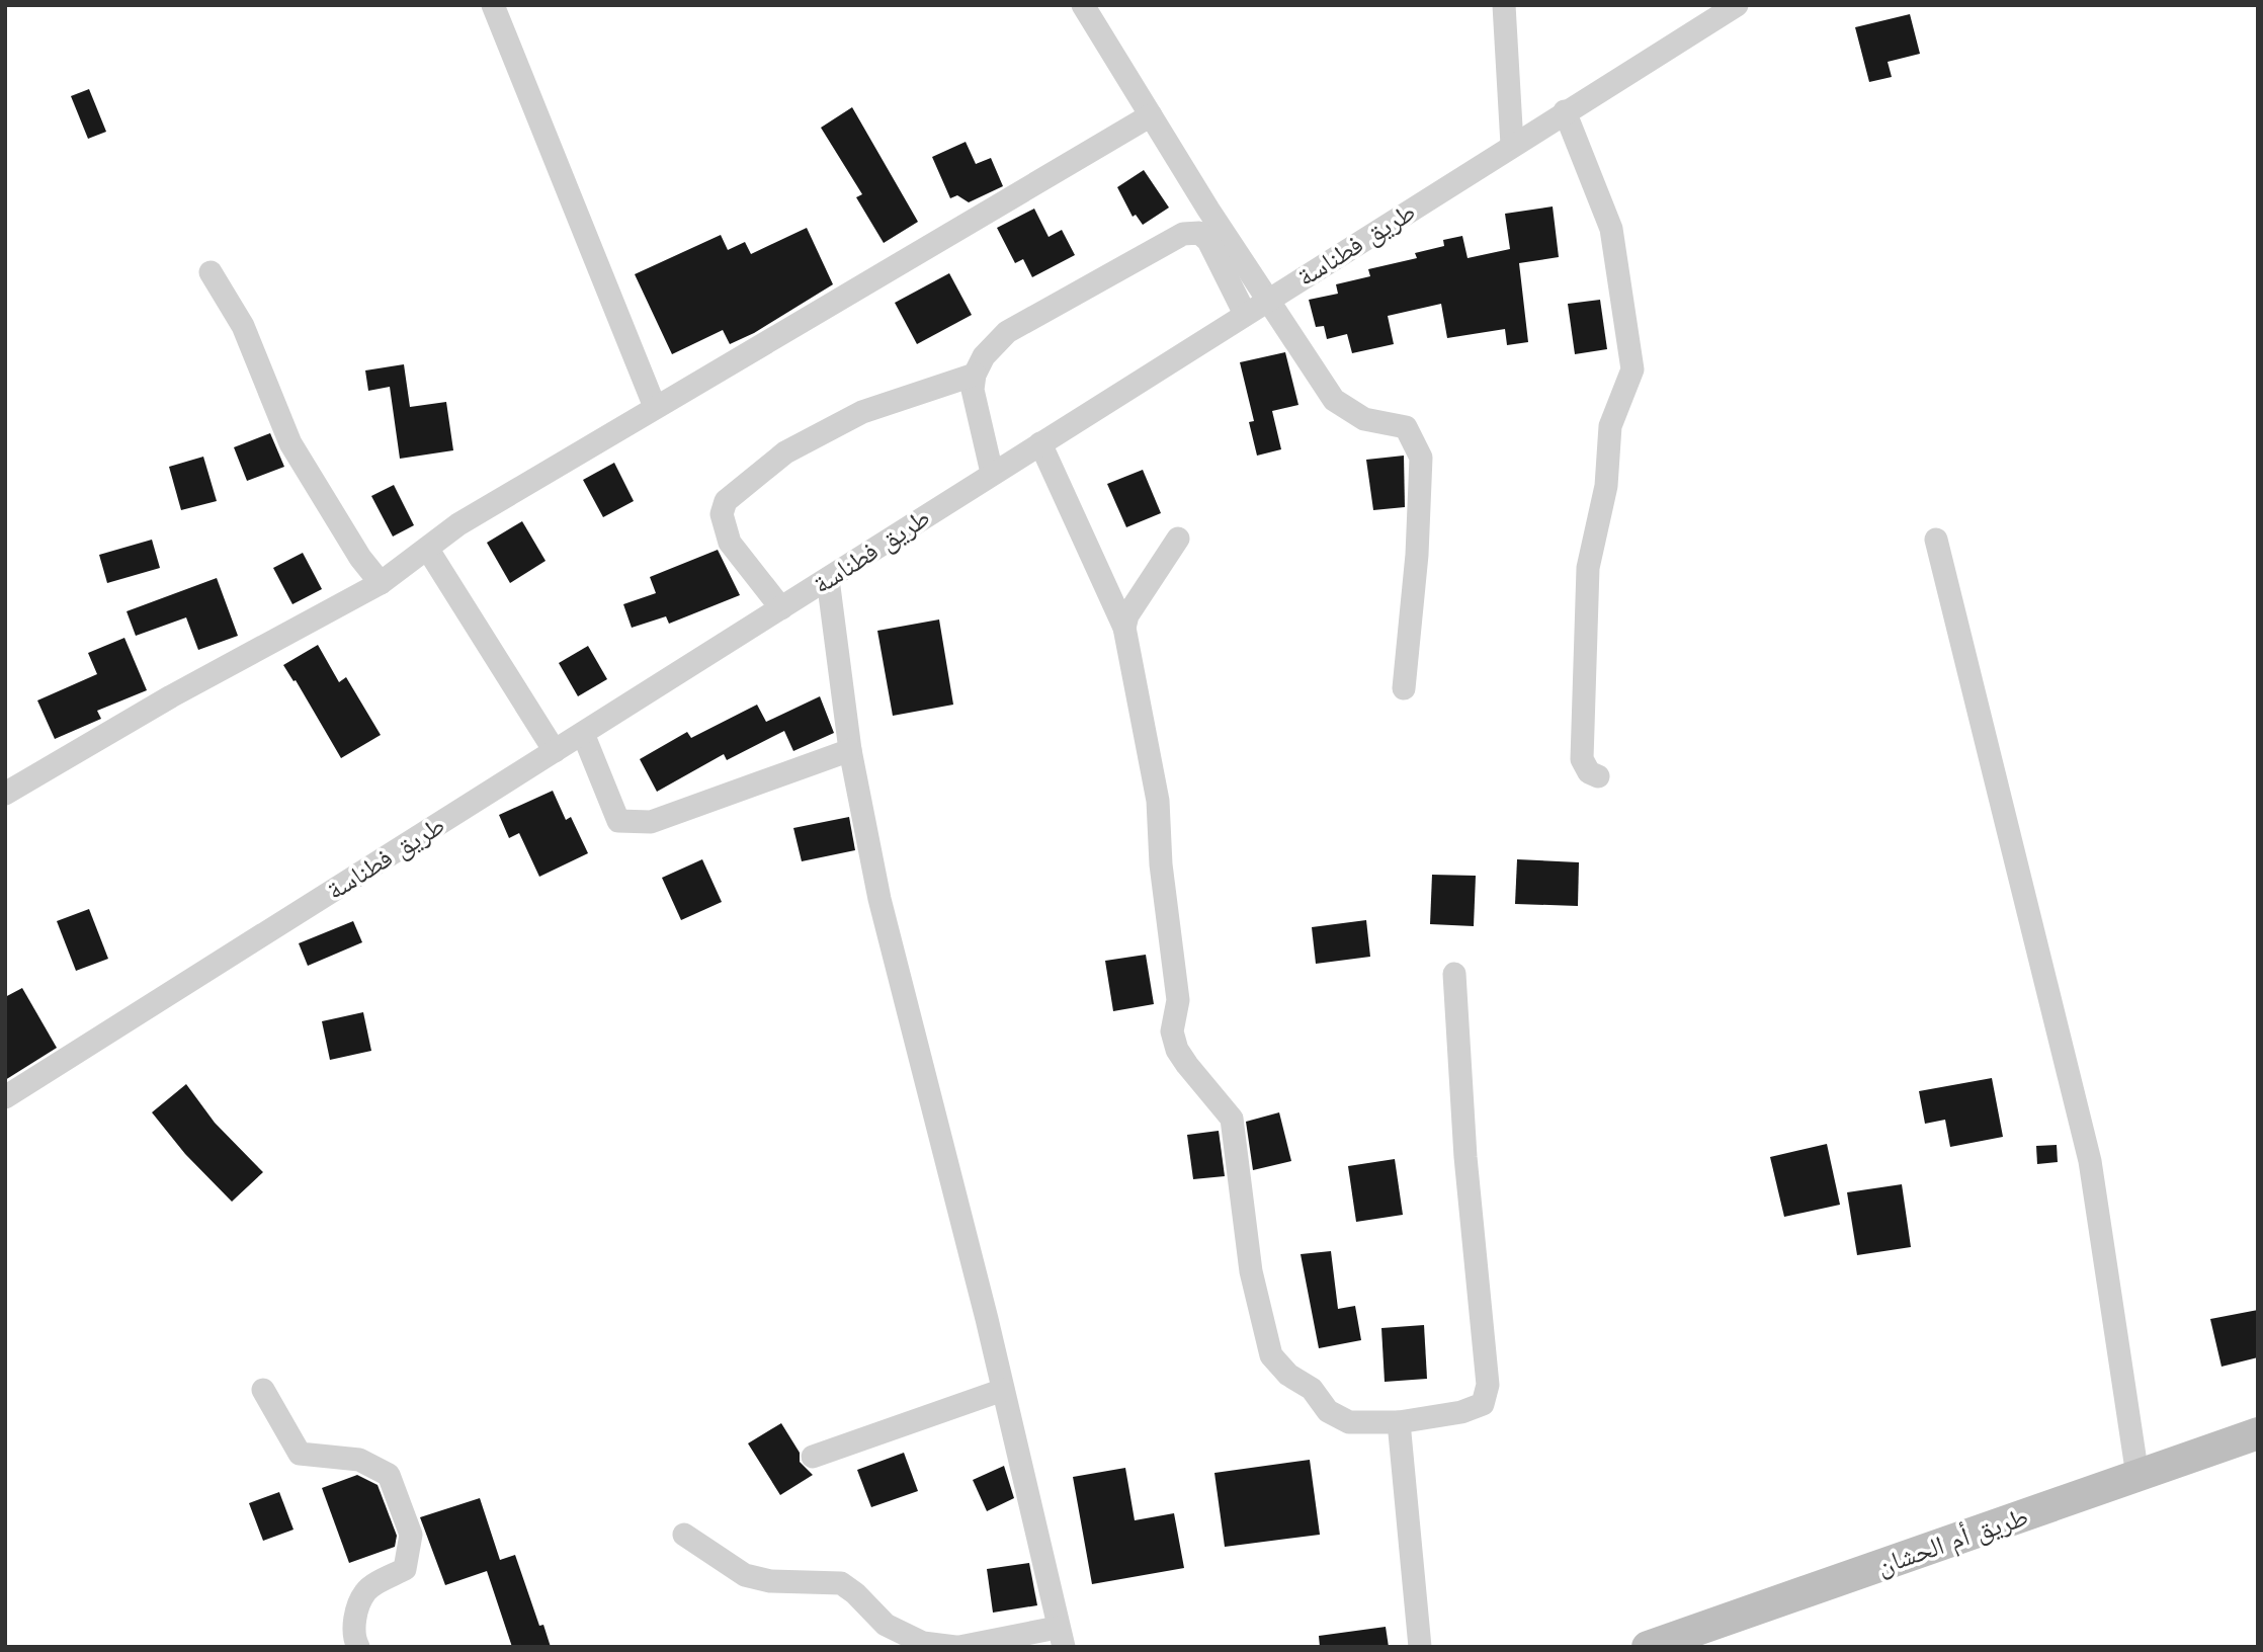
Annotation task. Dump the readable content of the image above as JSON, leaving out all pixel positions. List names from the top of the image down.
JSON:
{
  "streets": {
    "street": ["طريق فطناسة", "طريق أم الحشان"]
  }
}
